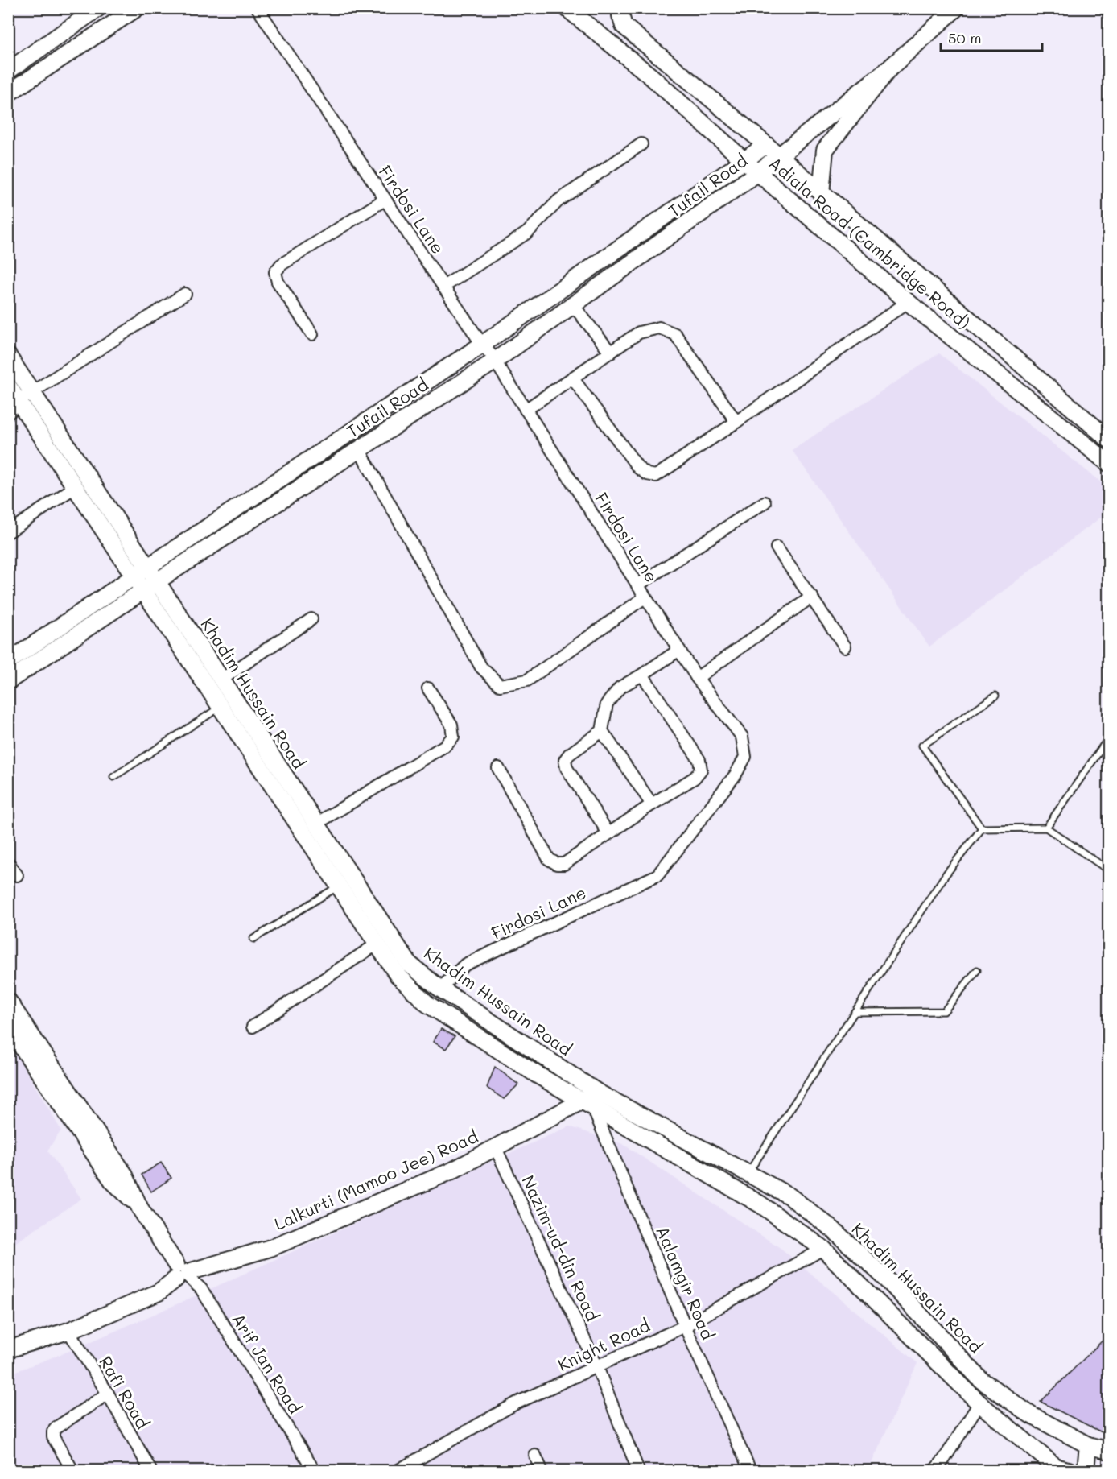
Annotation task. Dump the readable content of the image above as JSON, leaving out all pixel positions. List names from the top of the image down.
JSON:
{
  "streets": {
    "main road": [
      "Tufail Road",
      "Adiala Road (Cambridge Road)",
      "Khadim Hussain Road",
      "Lalkurti (Mamoo Jee) Road"
    ],
    "street": [
      "Firdosi Lane",
      "Nazim-ud-din Road",
      "Aalamgir Road",
      "Knight Road",
      "Arif Jan Road",
      "Rafi Road"
    ]
  },
  "crossings": [
    ["Tufail Road", "Firdosi Lane"],
    ["Tufail Road", "Adiala Road (Cambridge Road)"],
    ["Tufail Road", "Khadim Hussain Road"],
    ["Firdosi Lane", "Khadim Hussain Road"],
    ["Khadim Hussain Road", "Lalkurti (Mamoo Jee) Road"],
    ["Khadim Hussain Road", "Aalamgir Road"],
    ["Khadim Hussain Road", "Knight Road"],
    ["Lalkurti (Mamoo Jee) Road", "Nazim-ud-din Road"],
    ["Lalkurti (Mamoo Jee) Road", "Aalamgir Road"],
    ["Lalkurti (Mamoo Jee) Road", "Arif Jan Road"],
    ["Lalkurti (Mamoo Jee) Road", "Rafi Road"],
    ["Nazim-ud-din Road", "Knight Road"],
    ["Aalamgir Road", "Knight Road"]
  ],
  "scale_bar": "50 m"
}
